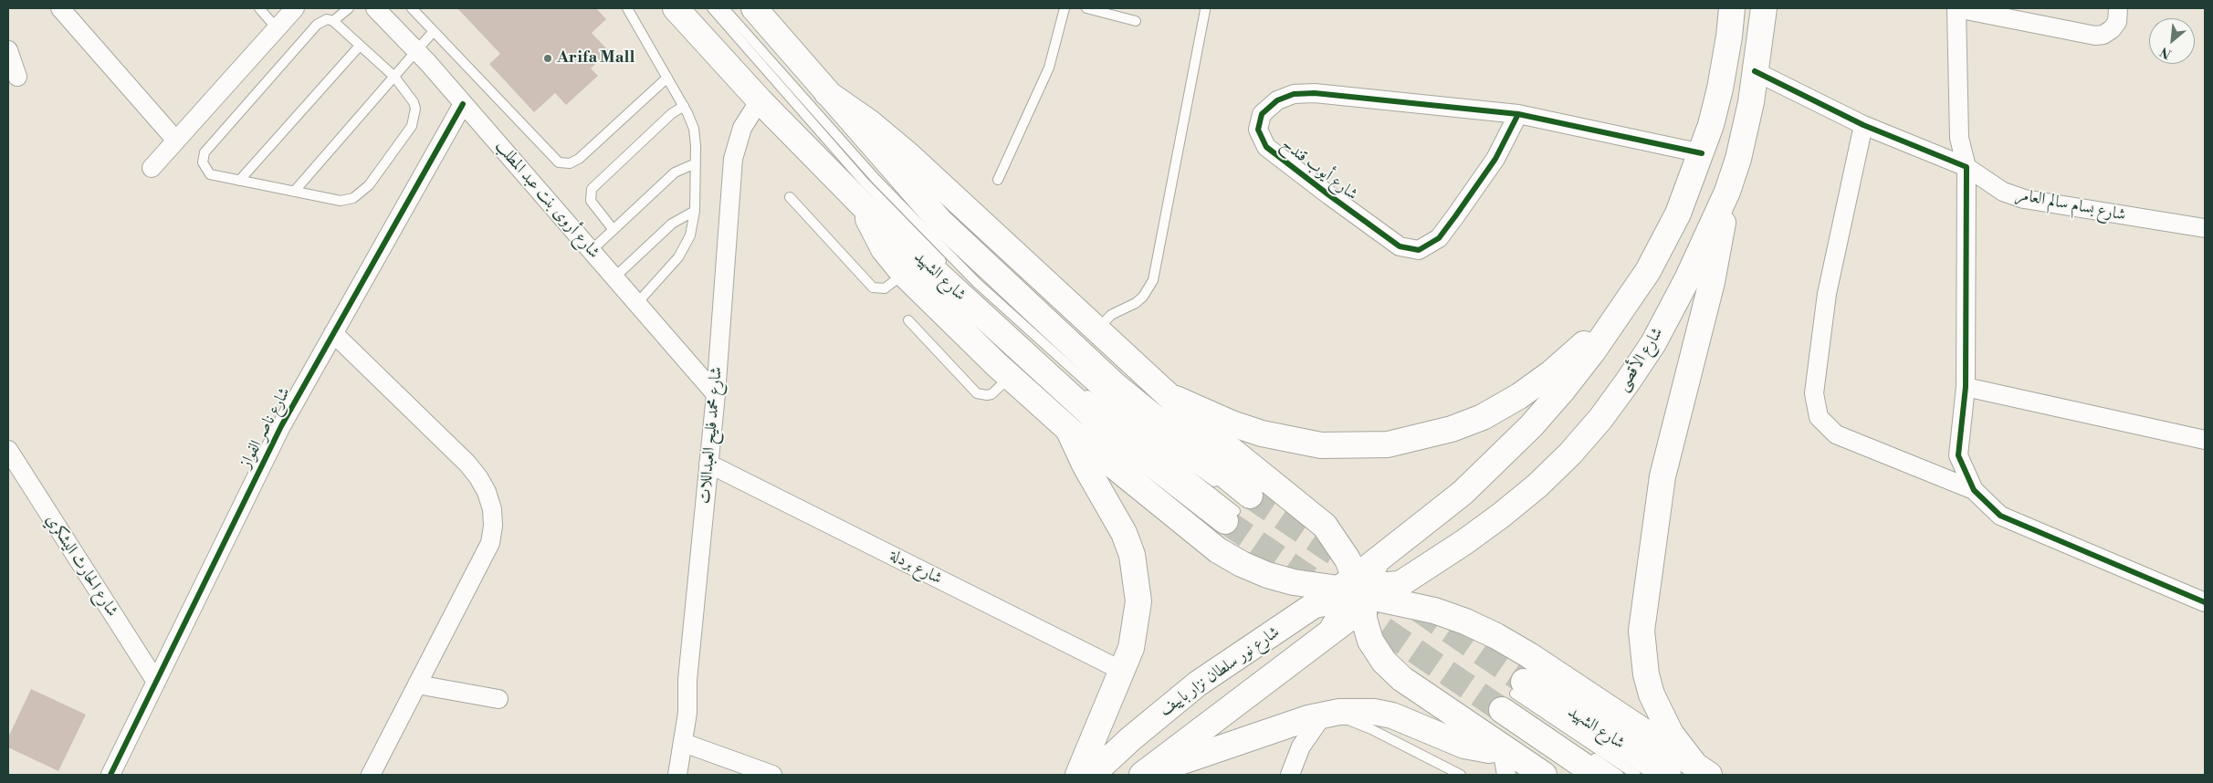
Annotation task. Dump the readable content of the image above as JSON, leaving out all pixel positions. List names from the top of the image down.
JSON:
{
  "streets": {
    "main road": ["شارع الشهيد", "شارع الأقصى", "شارع نور سلطان نزار باييف"],
    "street": [
      "شارع أيوب قندح",
      "شارع أروى بنت عبد المطلب",
      "شارع بسام سالم العامر",
      "شارع ناصر الفواز",
      "شارع محمد فليح العبداللات",
      "شارع الحارث اليشكري",
      "شارع بردلة"
    ]
  },
  "crossings": [
    ["شارع أروى بنت عبد المطلب", "شارع ناصر الفواز"],
    ["شارع أروى بنت عبد المطلب", "شارع محمد فليح العبداللات"],
    ["شارع بسام سالم العامر", "شارع الأقصى"],
    ["شارع الشهيد", "شارع محمد فليح العبداللات"],
    ["شارع الأقصى", "شارع نور سلطان نزار باييف"],
    ["شارع ناصر الفواز", "شارع الحارث اليشكري"],
    ["شارع محمد فليح العبداللات", "شارع بردلة"]
  ],
  "places": ["Arifa Mall"],
  "north": "bottom left"
}
